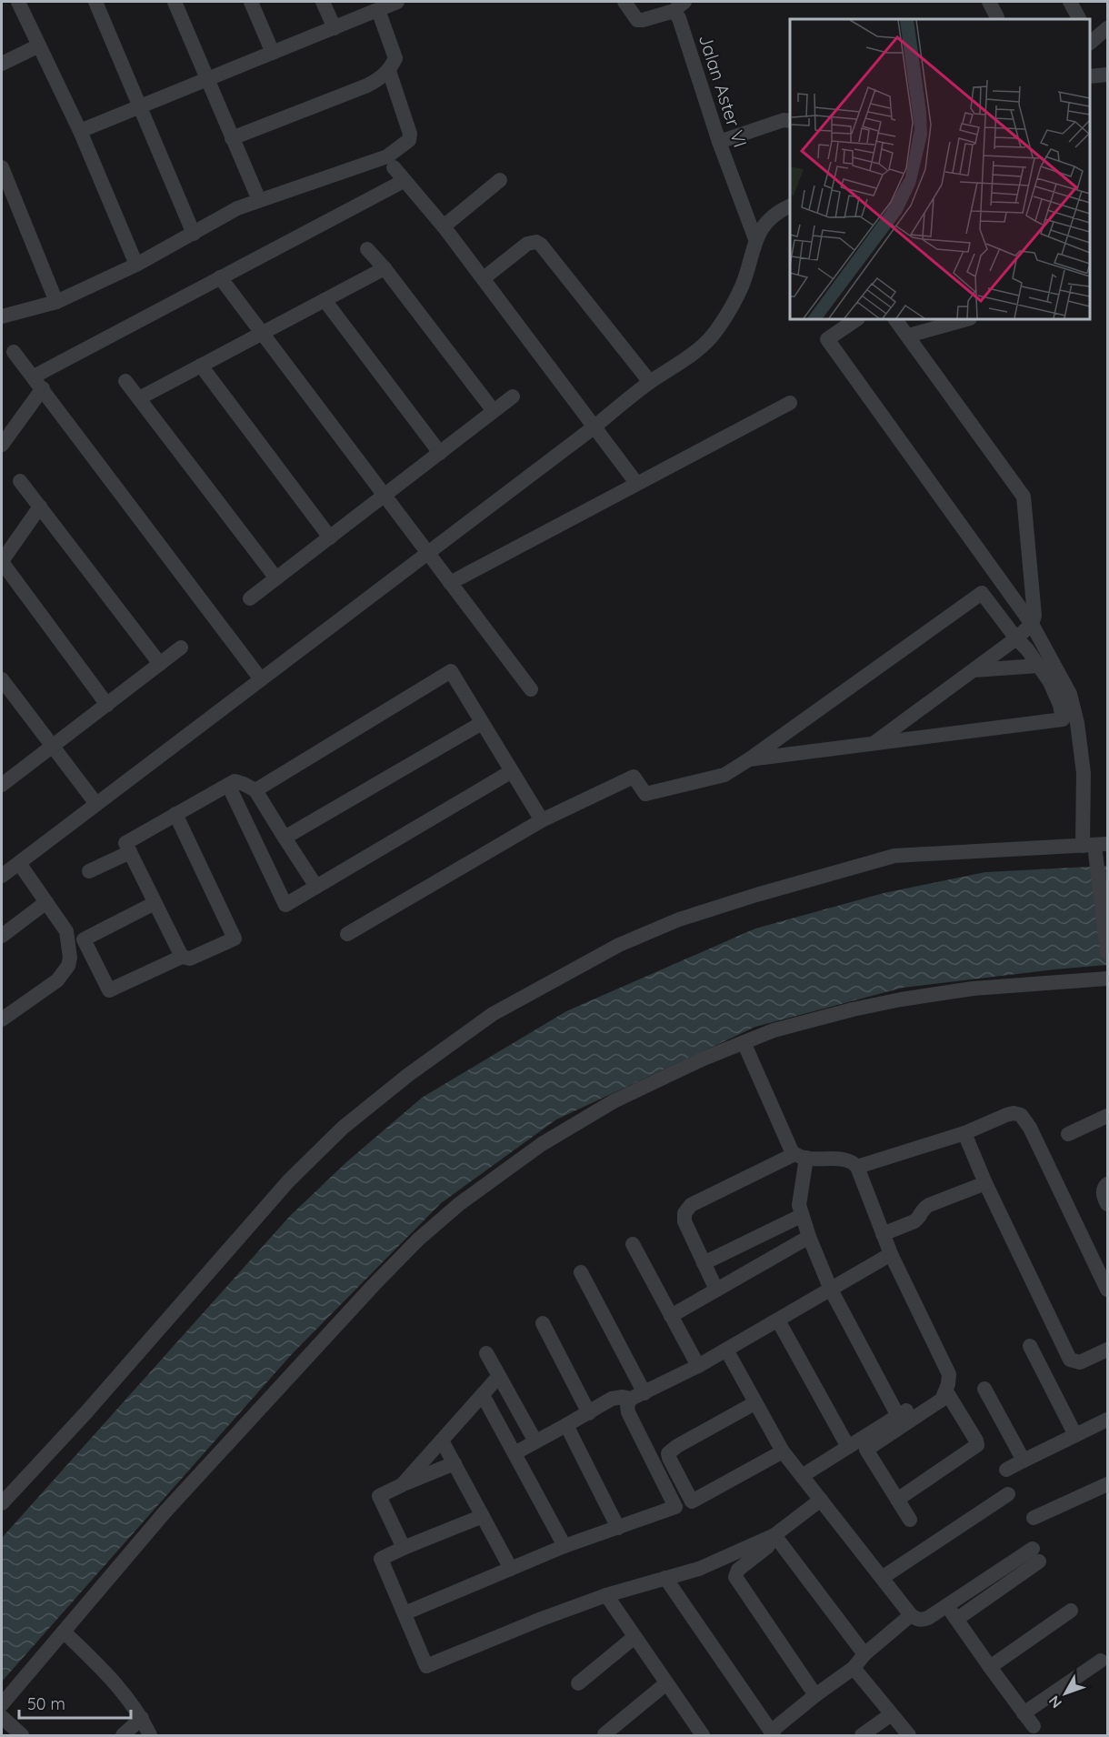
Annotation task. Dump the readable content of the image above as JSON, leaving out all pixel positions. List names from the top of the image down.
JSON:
{
  "streets": {
    "street": ["Jalan Aster VI"]
  },
  "scale_bar": "50 m",
  "north": "bottom left"
}
